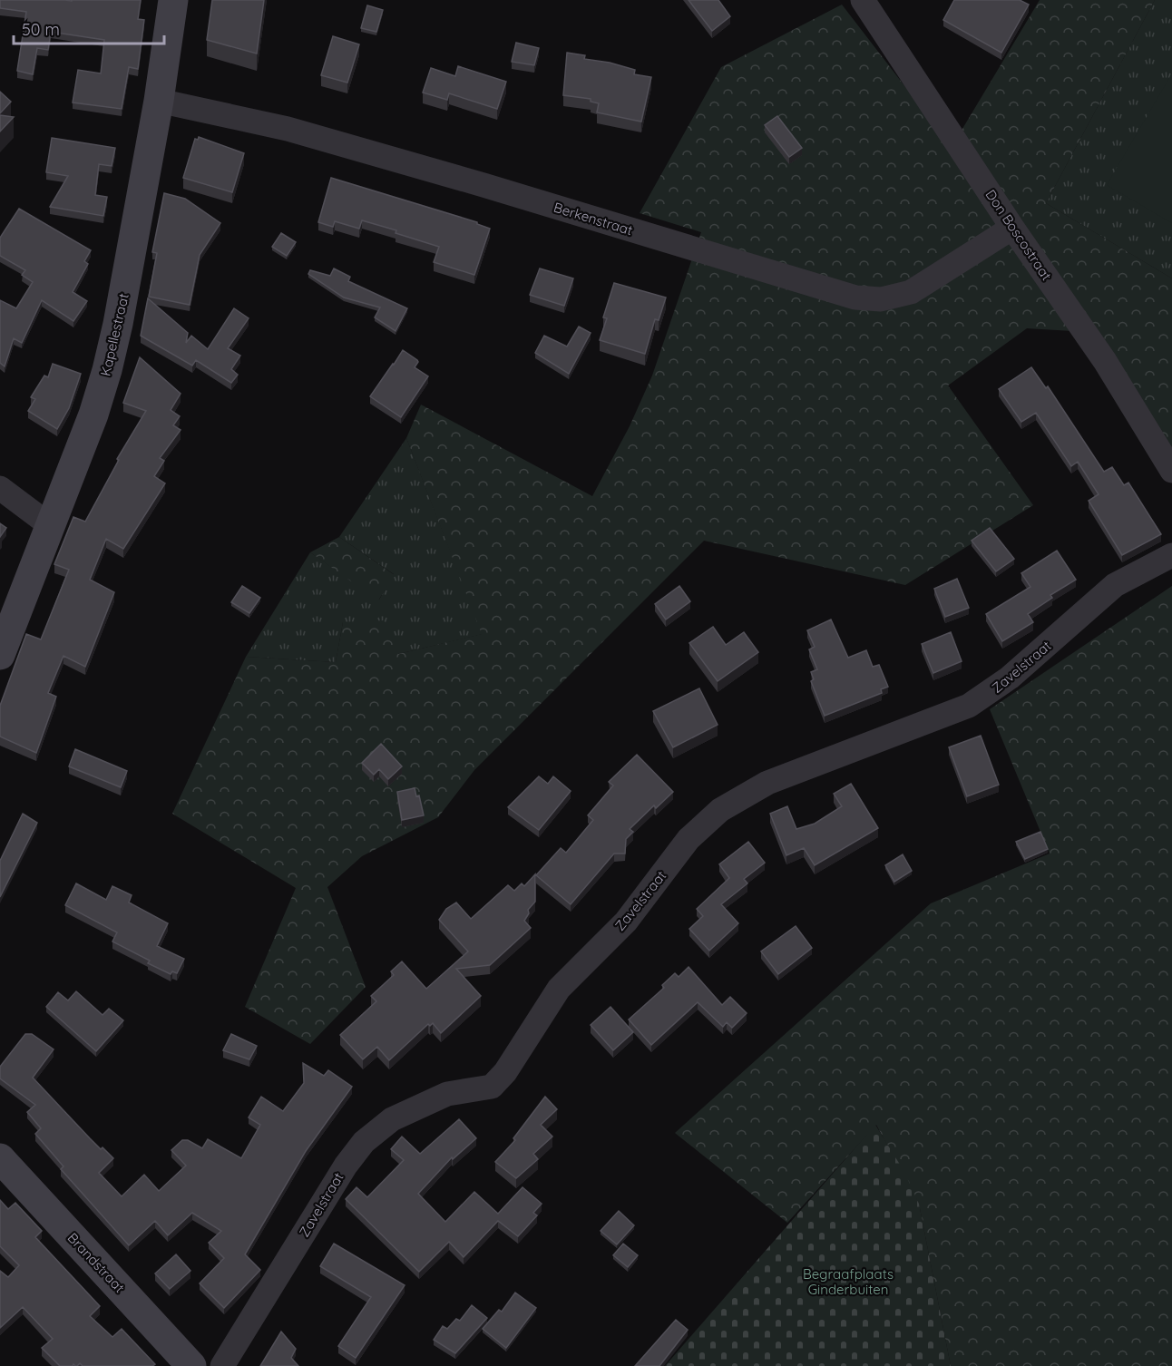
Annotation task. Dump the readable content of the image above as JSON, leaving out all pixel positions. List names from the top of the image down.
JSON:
{
  "streets": {
    "street": [
      "Berkenstraat",
      "Don Boscostraat",
      "Kapellestraat",
      "Zavelstraat",
      "Brandstraat"
    ]
  },
  "crossings": [
    ["Berkenstraat", "Don Boscostraat"],
    ["Berkenstraat", "Kapellestraat"]
  ],
  "parks": ["Begraafplaats Ginderbuiten"],
  "scale_bar": "50 m"
}
